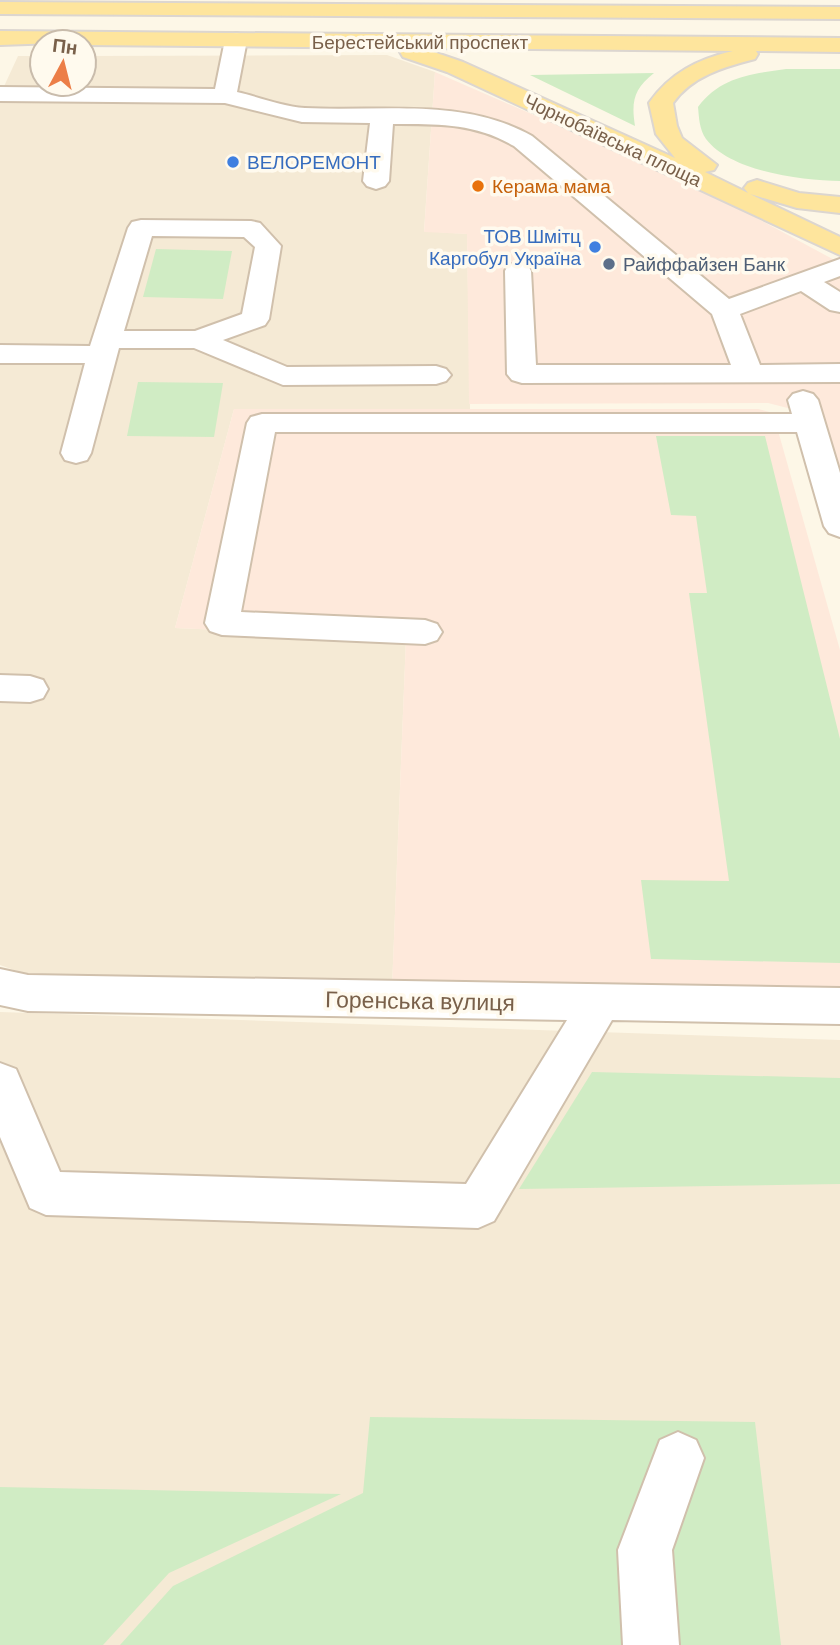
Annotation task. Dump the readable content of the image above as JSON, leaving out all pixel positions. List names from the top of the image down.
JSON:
{
  "streets": {
    "main road": ["Берестейський проспект", "Чорнобаївська площа"],
    "street": ["Горенська вулиця"]
  },
  "crossings": [
    ["Берестейський проспект", "Чорнобаївська площа"]
  ],
  "places": [
    "ВЕЛОРЕМОНТ",
    "Керама мама",
    "ТОВ Шмітц Каргобул Україна",
    "Райффайзен Банк"
  ],
  "north": "top"
}
